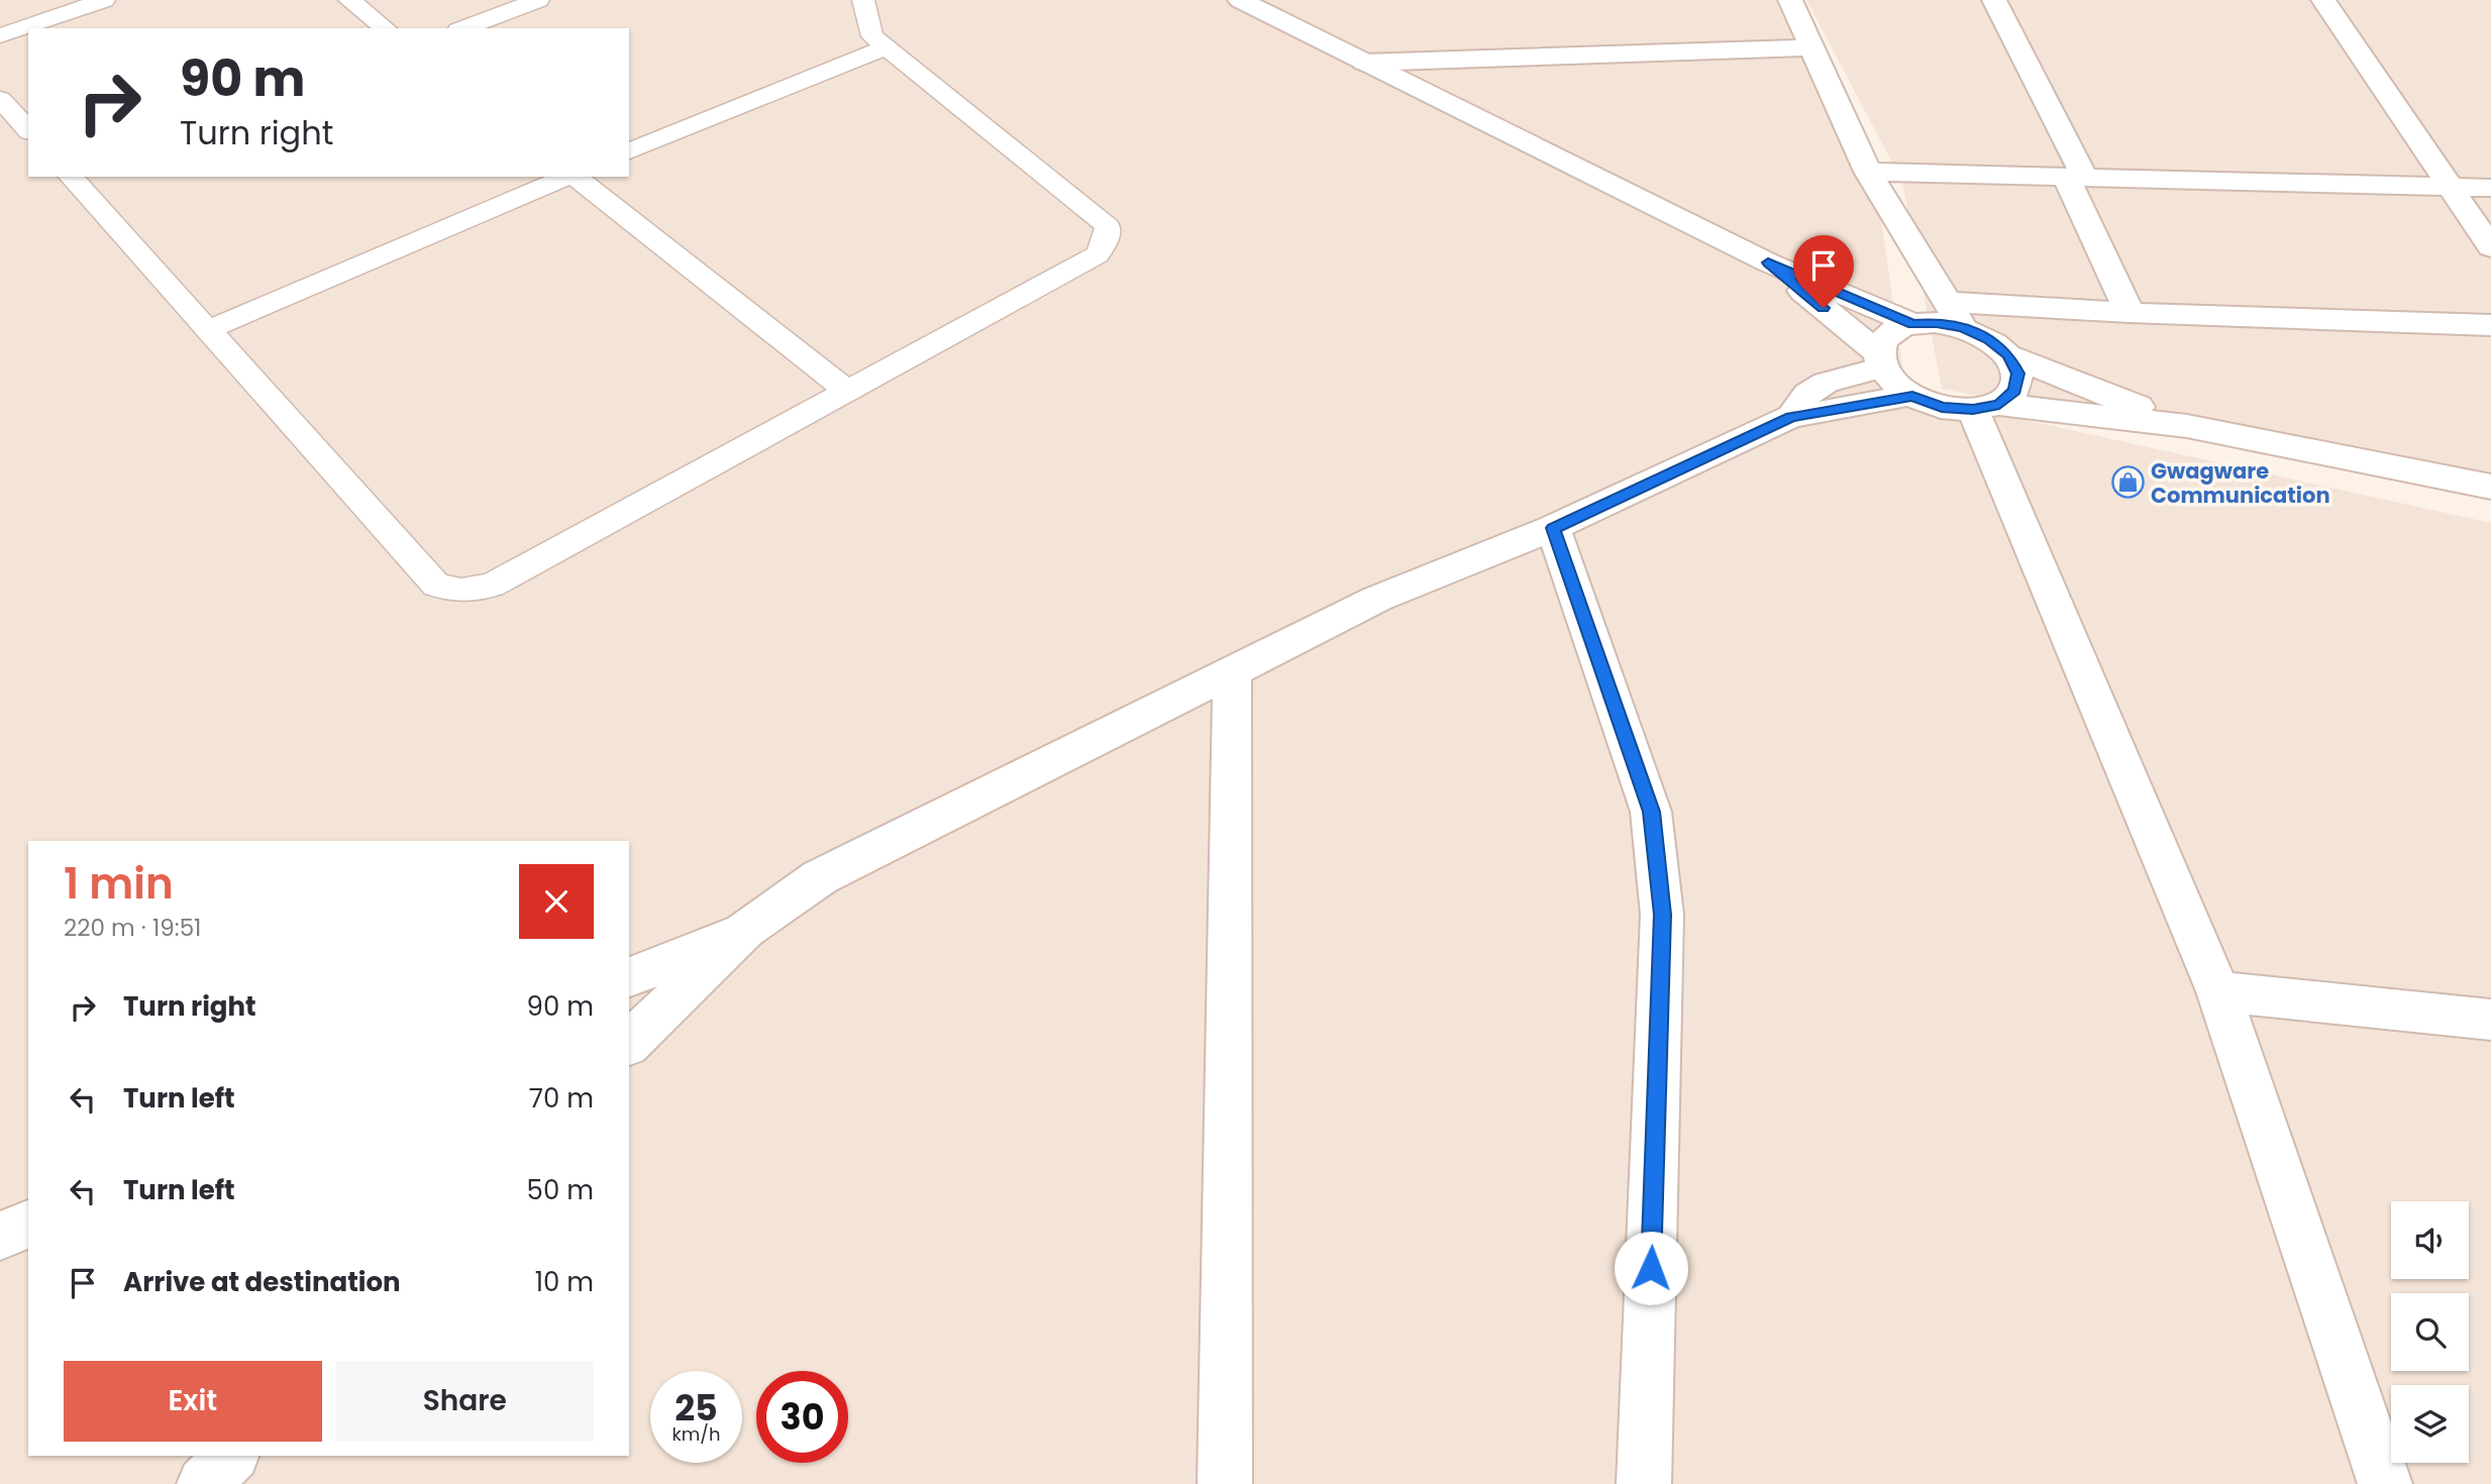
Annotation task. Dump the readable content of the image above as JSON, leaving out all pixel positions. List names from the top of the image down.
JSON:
{
  "places": {
    "shop": ["Gwagware Communication"]
  },
  "page": {
    "turn": ["90 m", "Turn right"],
    "heading": ["1 min", "220 m · 19:51"],
    "list": [
      {
        "name": "Turn right",
        "value": "90 m"
      },
      {
        "name": "Turn left",
        "value": "70 m"
      },
      {
        "name": "Turn left",
        "value": "50 m"
      },
      {
        "name": "Arrive at destination",
        "value": "10 m"
      }
    ],
    "buttons": ["Exit", "Share"],
    "speed": "25 km/h",
    "limit": "30"
  }
}
